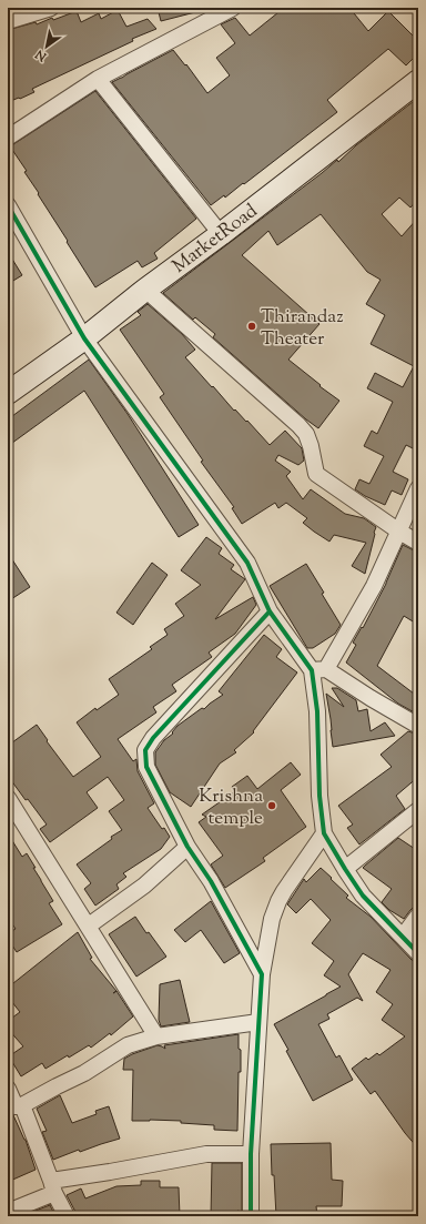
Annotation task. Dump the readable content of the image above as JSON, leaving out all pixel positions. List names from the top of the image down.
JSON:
{
  "streets": {
    "street": ["MarketRoad"]
  },
  "places": ["Thirandaz Theater", "Krishna temple"],
  "north": "bottom left"
}
